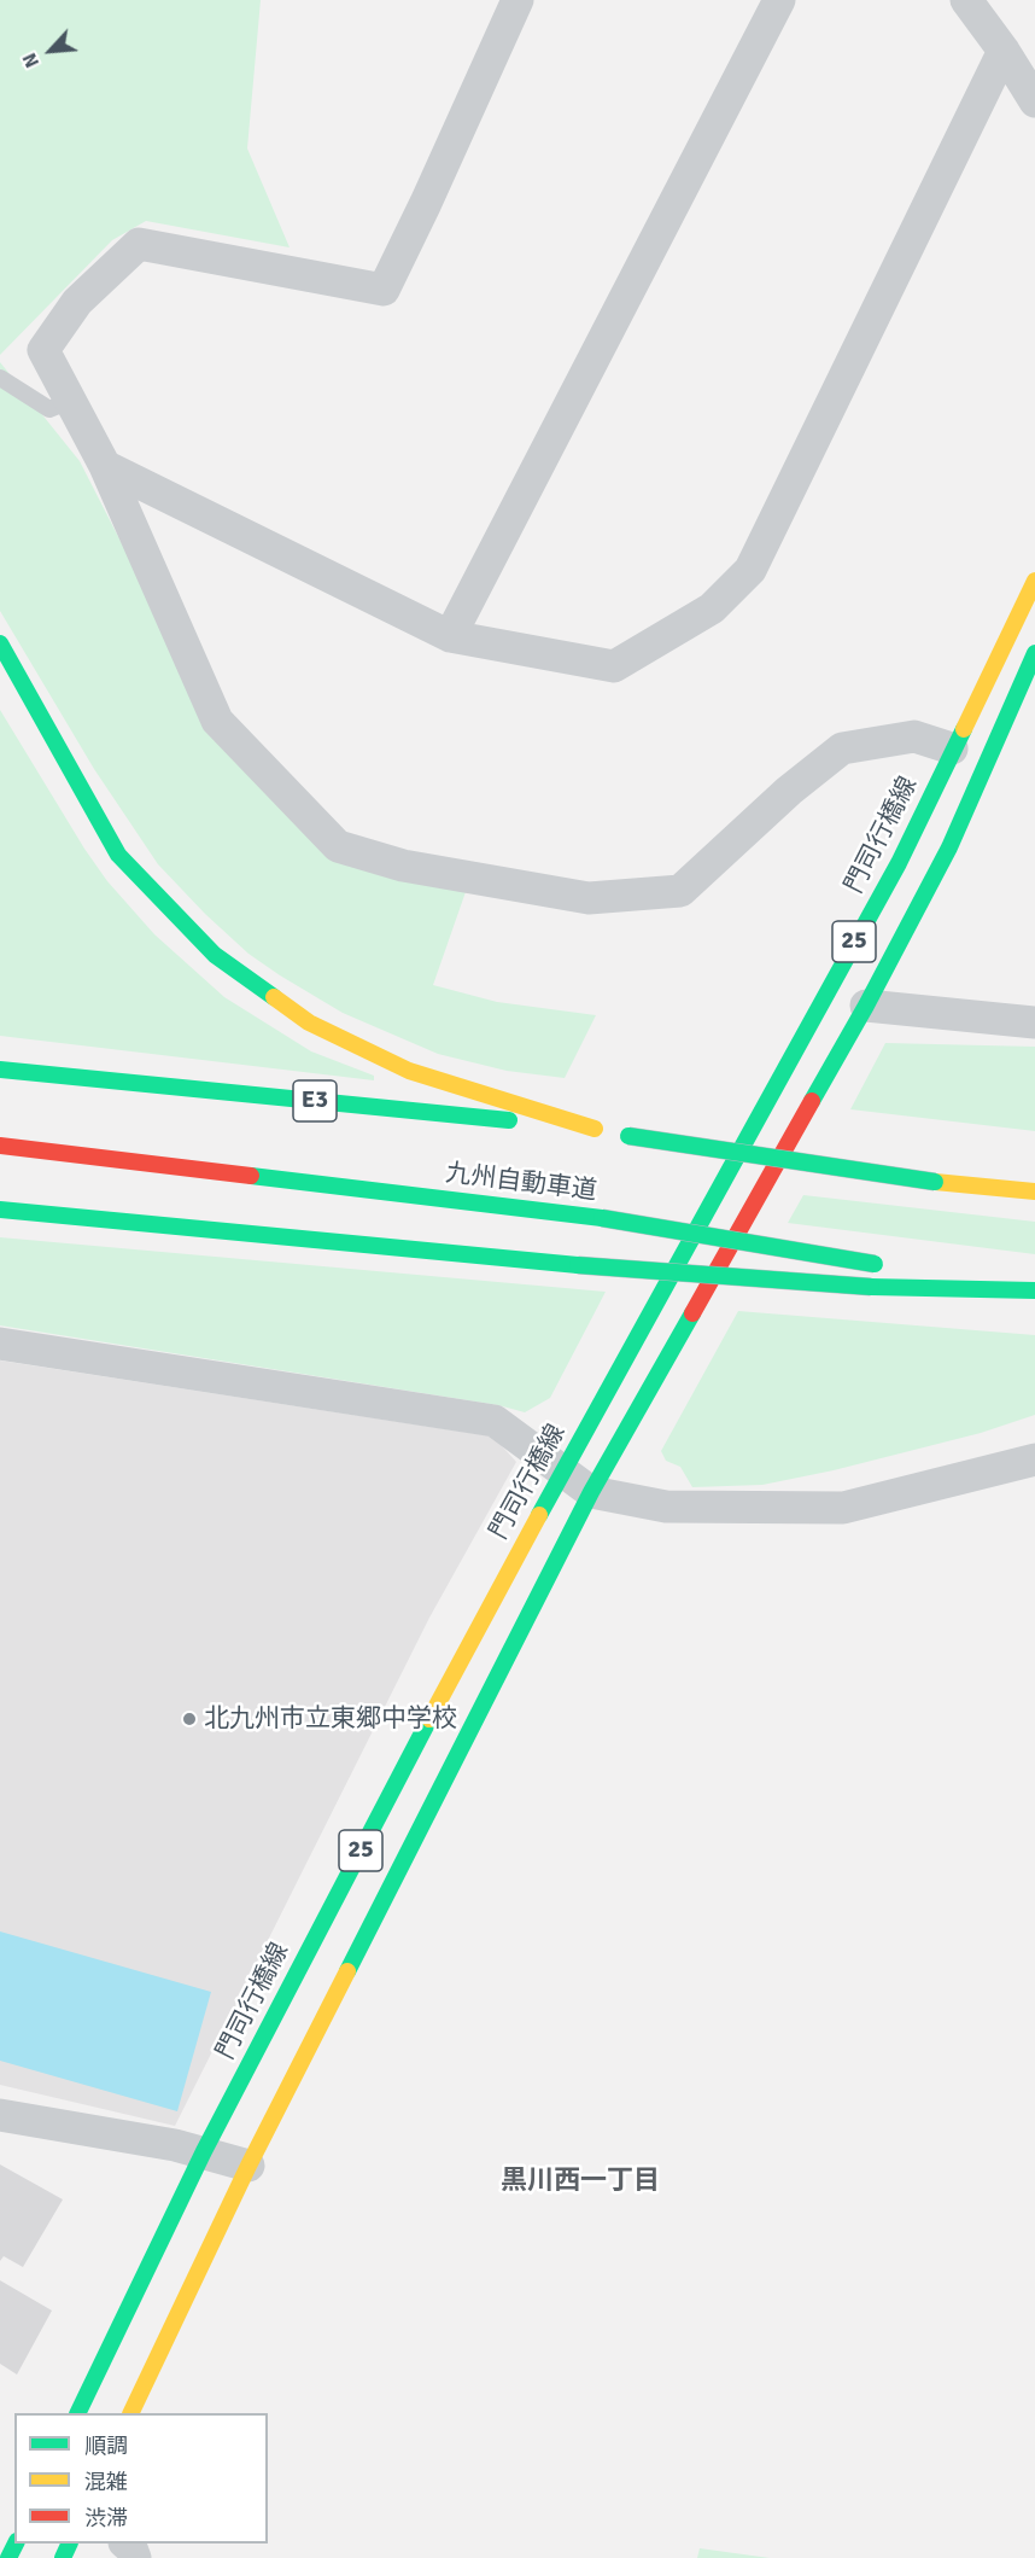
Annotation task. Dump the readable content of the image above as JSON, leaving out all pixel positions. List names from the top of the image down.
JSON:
{
  "streets": {
    "main road": [
      "門司行橋線",
      "25",
      "E3",
      "九州自動車道"
    ]
  },
  "districts": ["黒川西一丁目"],
  "places": ["北九州市立東郷中学校"],
  "legend": ["順調", "混雑", "渋滞"],
  "north": "bottom left"
}
